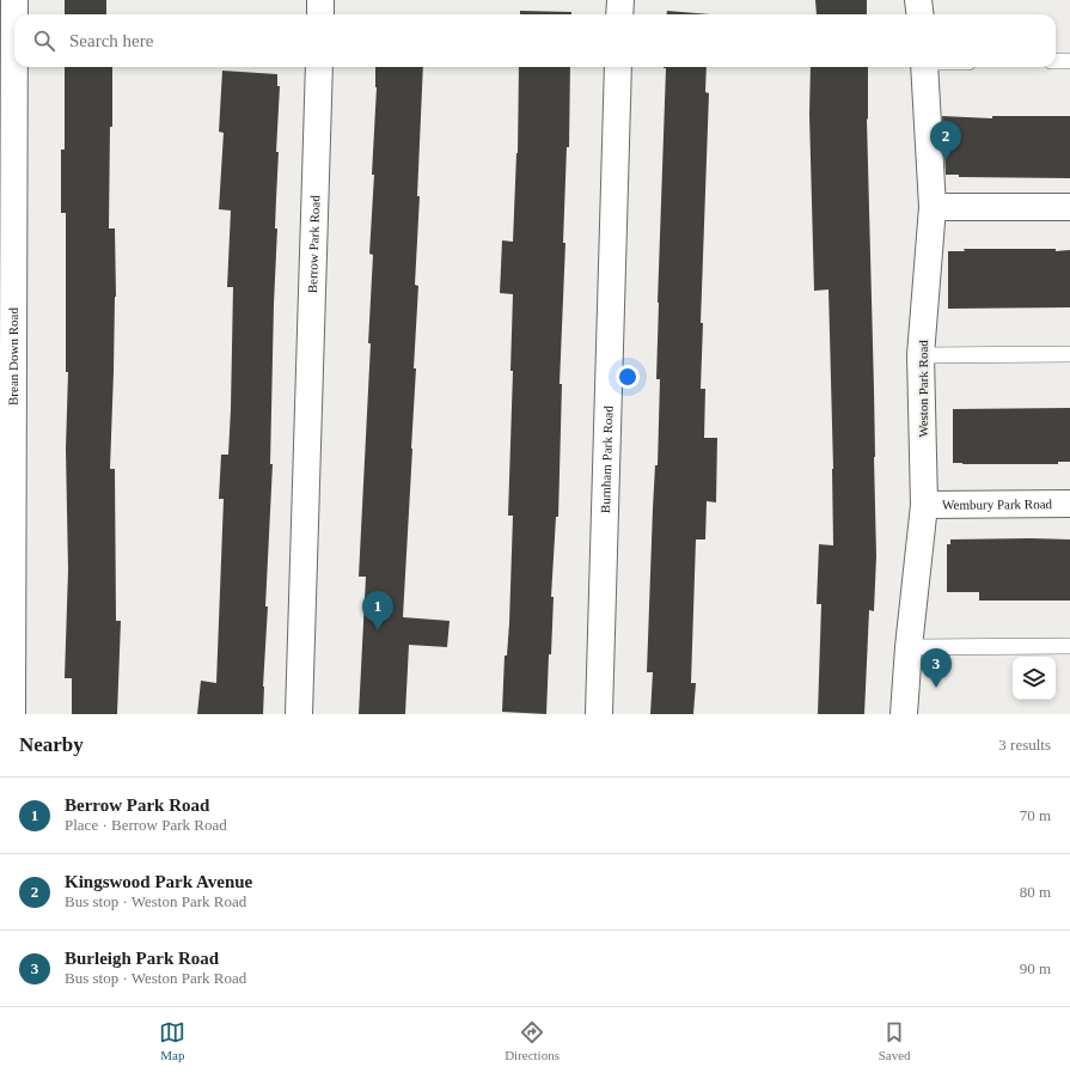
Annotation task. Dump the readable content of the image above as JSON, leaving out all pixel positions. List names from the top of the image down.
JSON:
{
  "streets": {
    "street": [
      "Berrow Park Road",
      "Brean Down Road",
      "Weston Park Road",
      "Burnham Park Road",
      "Wembury Park Road"
    ]
  },
  "crossings": [
    ["Weston Park Road", "Wembury Park Road"]
  ],
  "page": {
    "search": "Search here",
    "pins": ["2", "1", "3"],
    "heading": ["Nearby", "3 results"],
    "list": [
      {
        "mark": "1",
        "name": "Berrow Park Road",
        "note": "Place · Berrow Park Road",
        "value": "70 m"
      },
      {
        "mark": "2",
        "name": "Kingswood Park Avenue",
        "note": "Bus stop · Weston Park Road",
        "value": "80 m"
      },
      {
        "mark": "3",
        "name": "Burleigh Park Road",
        "note": "Bus stop · Weston Park Road",
        "value": "90 m"
      }
    ],
    "nav": ["Map", "Directions", "Saved"]
  }
}
